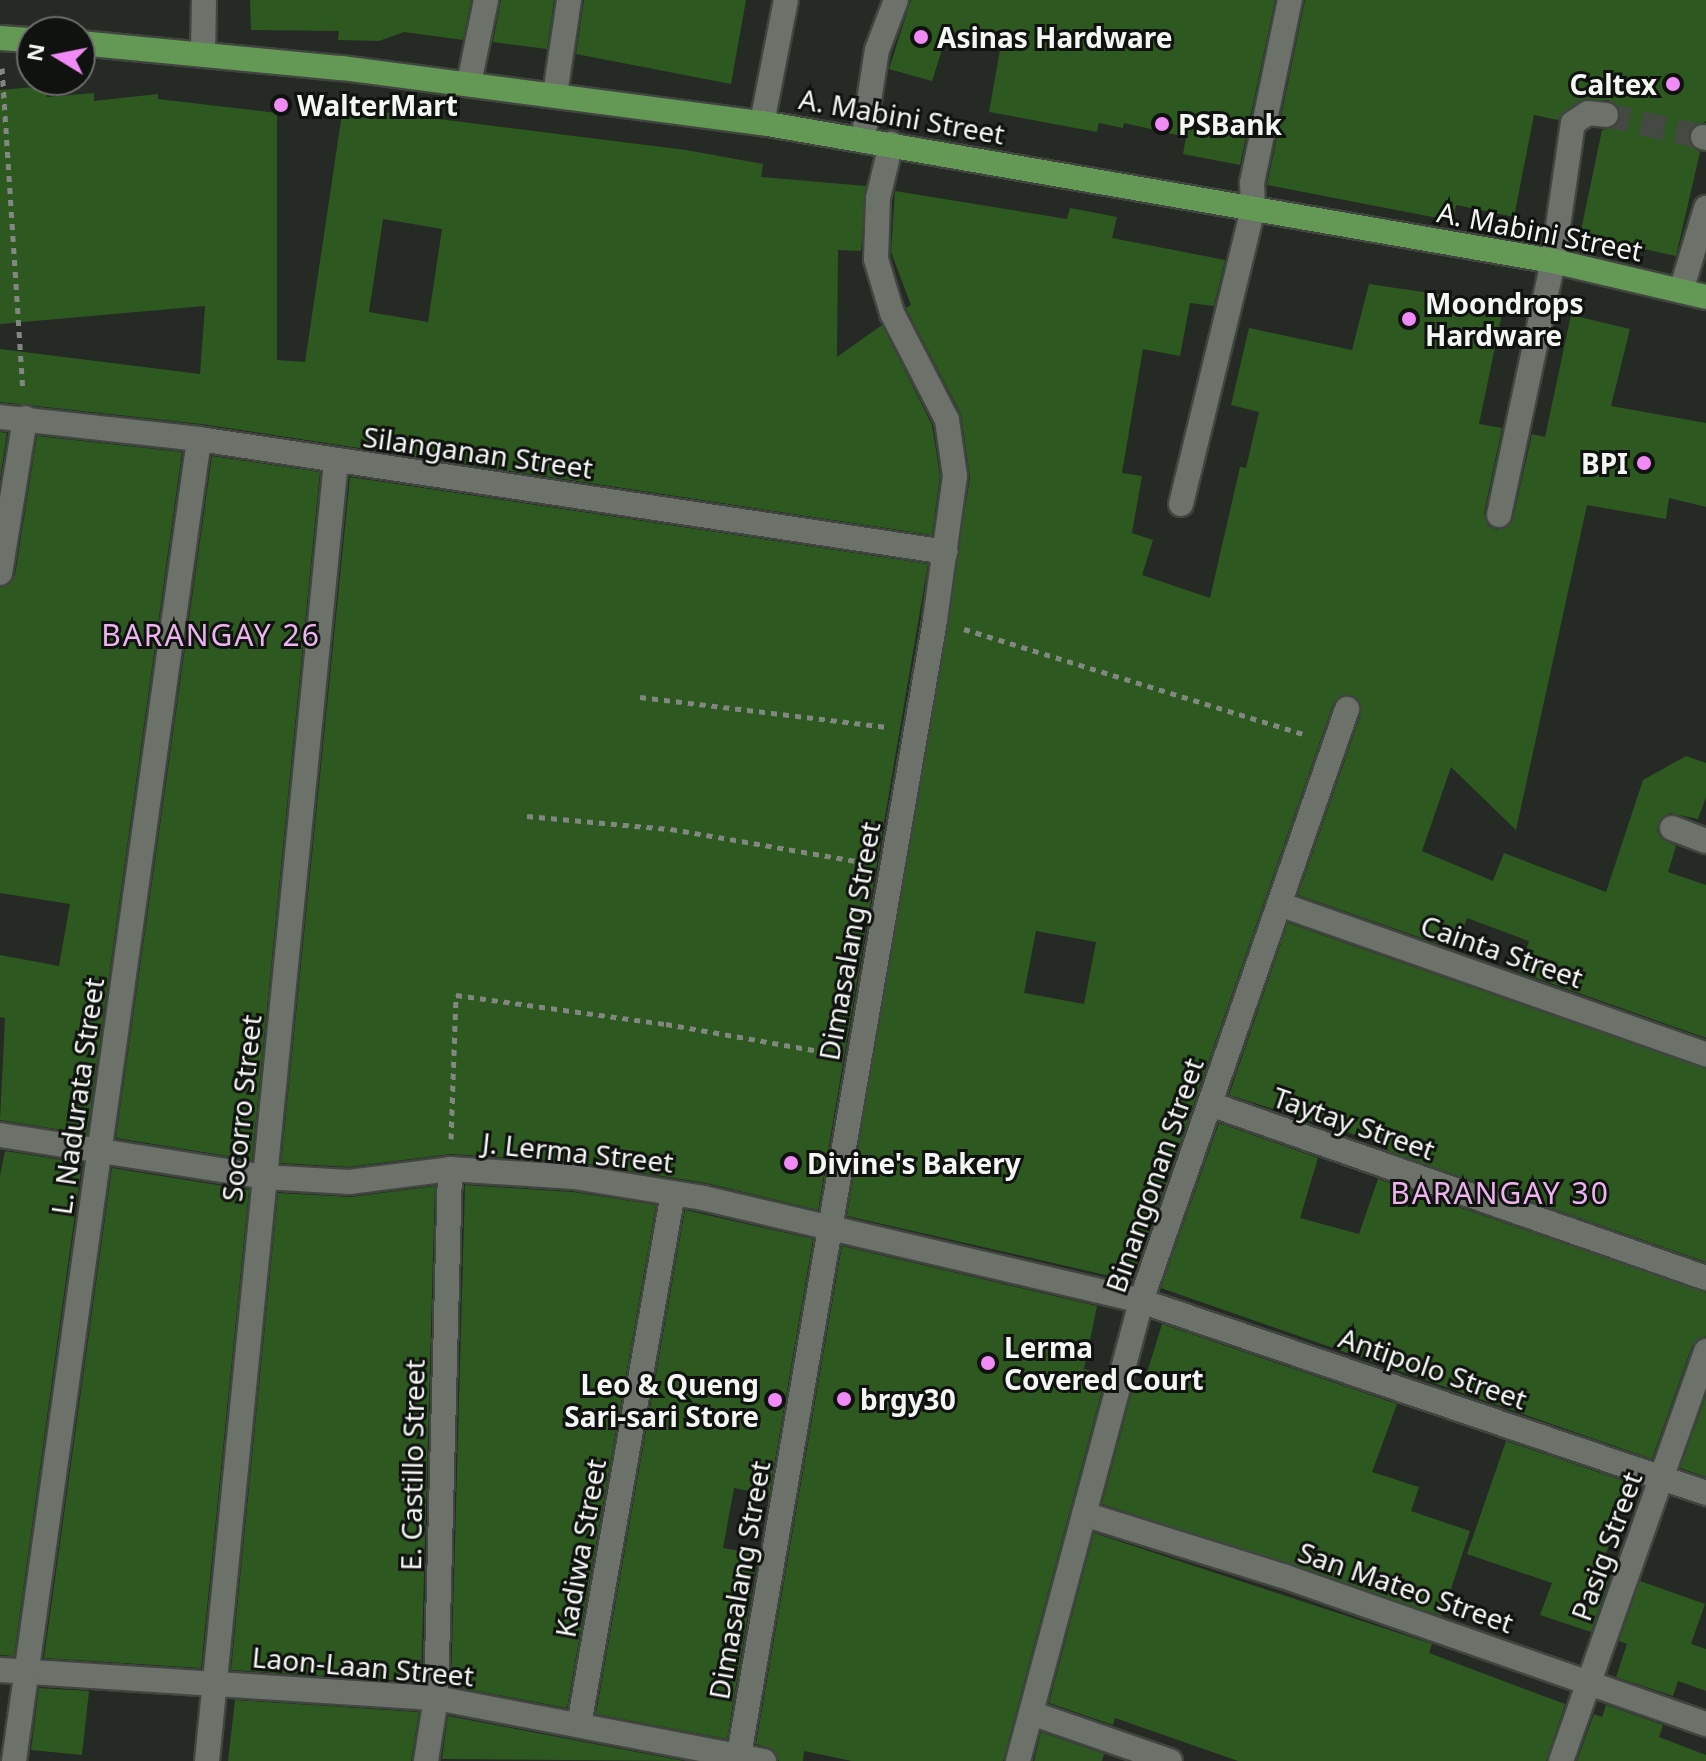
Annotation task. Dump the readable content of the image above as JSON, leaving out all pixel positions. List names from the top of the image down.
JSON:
{
  "streets": {
    "main road": ["A. Mabini Street"],
    "street": [
      "Silanganan Street",
      "Dimasalang Street",
      "Cainta Street",
      "L. Nadurata Street",
      "Socorro Street",
      "Taytay Street",
      "J. Lerma Street",
      "Binangonan Street",
      "Antipolo Street",
      "E. Castillo Street",
      "Pasig Street",
      "Kadiwa Street",
      "San Mateo Street",
      "Laon-Laan Street"
    ]
  },
  "crossings": [
    ["A. Mabini Street", "Dimasalang Street"],
    ["Silanganan Street", "Dimasalang Street"],
    ["Silanganan Street", "L. Nadurata Street"],
    ["Silanganan Street", "Socorro Street"],
    ["Dimasalang Street", "J. Lerma Street"],
    ["Dimasalang Street", "Laon-Laan Street"],
    ["Cainta Street", "Binangonan Street"],
    ["L. Nadurata Street", "J. Lerma Street"],
    ["L. Nadurata Street", "Laon-Laan Street"],
    ["Socorro Street", "J. Lerma Street"],
    ["Socorro Street", "Laon-Laan Street"],
    ["Taytay Street", "Binangonan Street"],
    ["J. Lerma Street", "Binangonan Street"],
    ["J. Lerma Street", "Antipolo Street"],
    ["J. Lerma Street", "E. Castillo Street"],
    ["J. Lerma Street", "Kadiwa Street"],
    ["Binangonan Street", "Antipolo Street"],
    ["Binangonan Street", "San Mateo Street"],
    ["Antipolo Street", "Pasig Street"],
    ["E. Castillo Street", "Laon-Laan Street"],
    ["Pasig Street", "San Mateo Street"],
    ["Kadiwa Street", "Laon-Laan Street"]
  ],
  "districts": ["BARANGAY 26", "BARANGAY 30"],
  "places": [
    "Asinas Hardware",
    "Caltex",
    "WalterMart",
    "PSBank",
    "Moondrops Hardware",
    "BPI",
    "Divine's Bakery",
    "Lerma Covered Court",
    "brgy30",
    "Leo & Queng Sari-sari Store"
  ],
  "north": "left"
}
